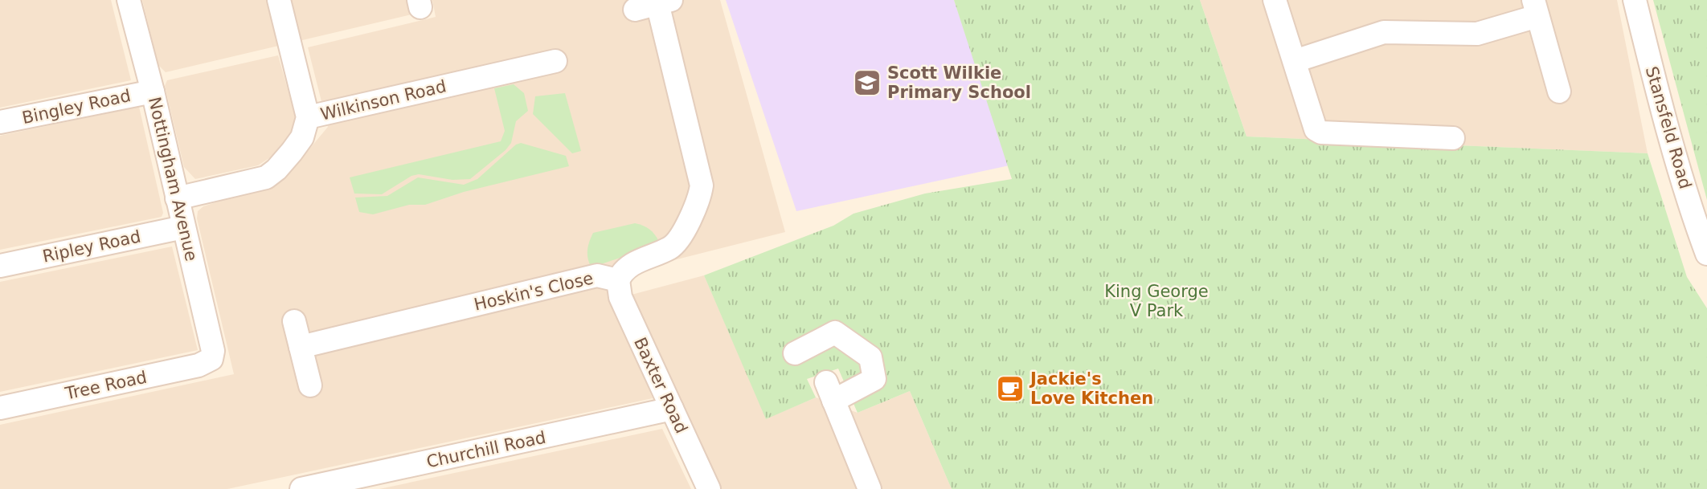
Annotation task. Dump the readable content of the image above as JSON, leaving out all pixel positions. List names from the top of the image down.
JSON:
{
  "streets": {
    "street": [
      "Wilkinson Road",
      "Bingley Road",
      "Stansfeld Road",
      "Nottingham Avenue",
      "Ripley Road",
      "Hoskin's Close",
      "Tree Road",
      "Baxter Road",
      "Churchill Road"
    ]
  },
  "crossings": [
    ["Wilkinson Road", "Nottingham Avenue"],
    ["Bingley Road", "Nottingham Avenue"],
    ["Nottingham Avenue", "Ripley Road"],
    ["Nottingham Avenue", "Tree Road"],
    ["Hoskin's Close", "Baxter Road"],
    ["Baxter Road", "Churchill Road"]
  ],
  "parks": ["King George V Park"],
  "places": {
    "school or university": ["Scott Wilkie Primary School"],
    "cafe": ["Jackie's Love Kitchen"]
  }
}
